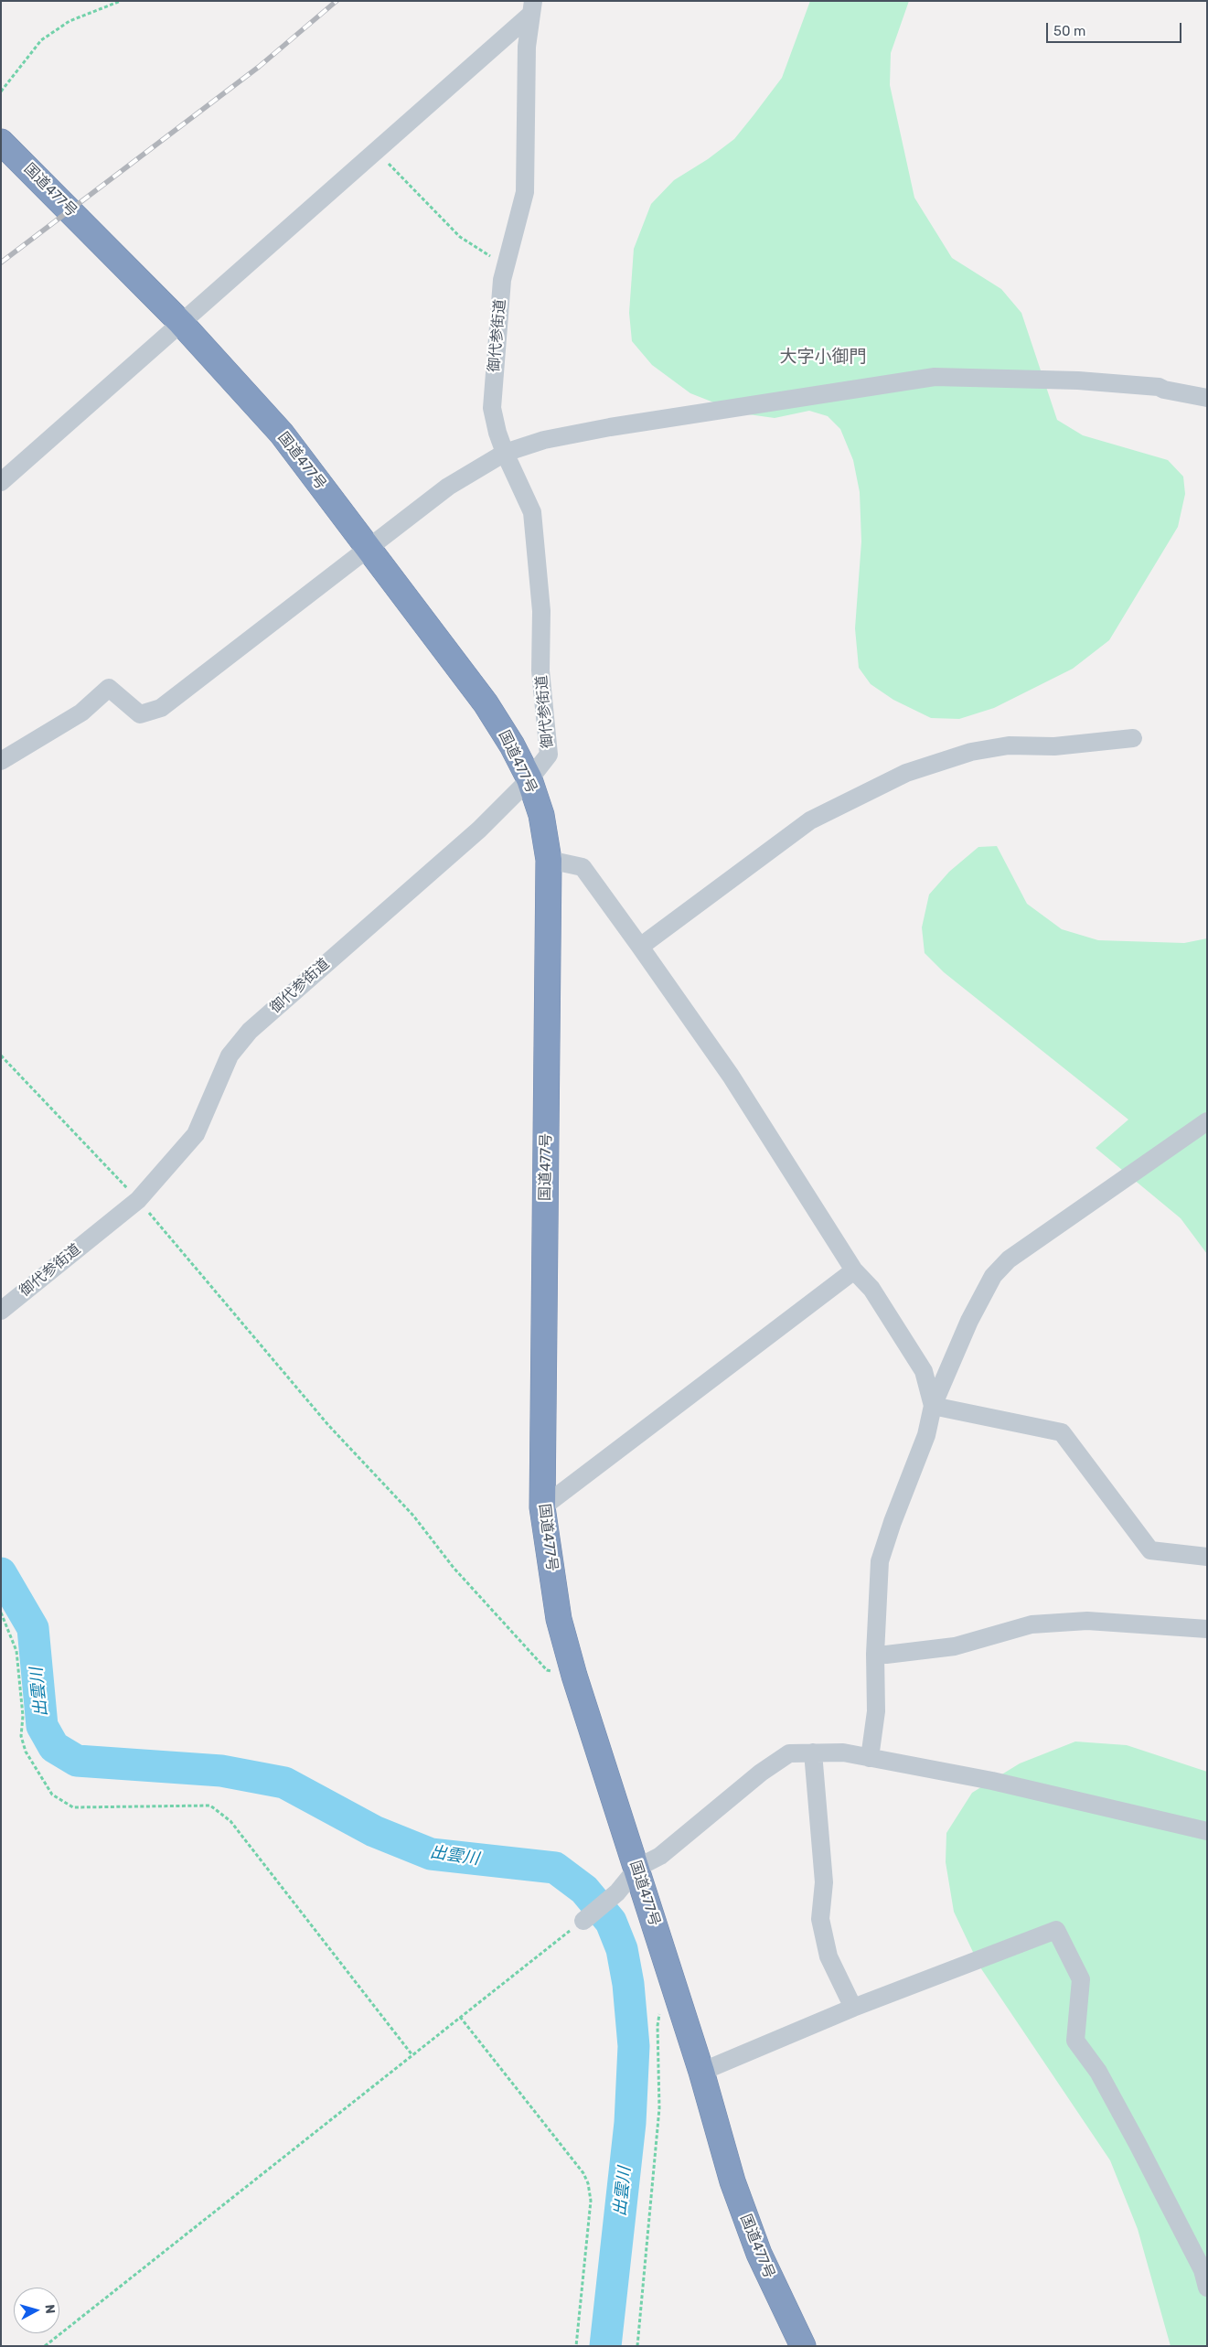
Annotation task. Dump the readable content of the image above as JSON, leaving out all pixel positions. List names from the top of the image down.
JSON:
{
  "streets": {
    "highway": ["国道477号"],
    "street": ["御代参街道"]
  },
  "crossings": [
    ["国道477号", "御代参街道"]
  ],
  "districts": ["大字小御門"],
  "water": ["出雲川"],
  "scale_bar": "50 m",
  "north": "right"
}
